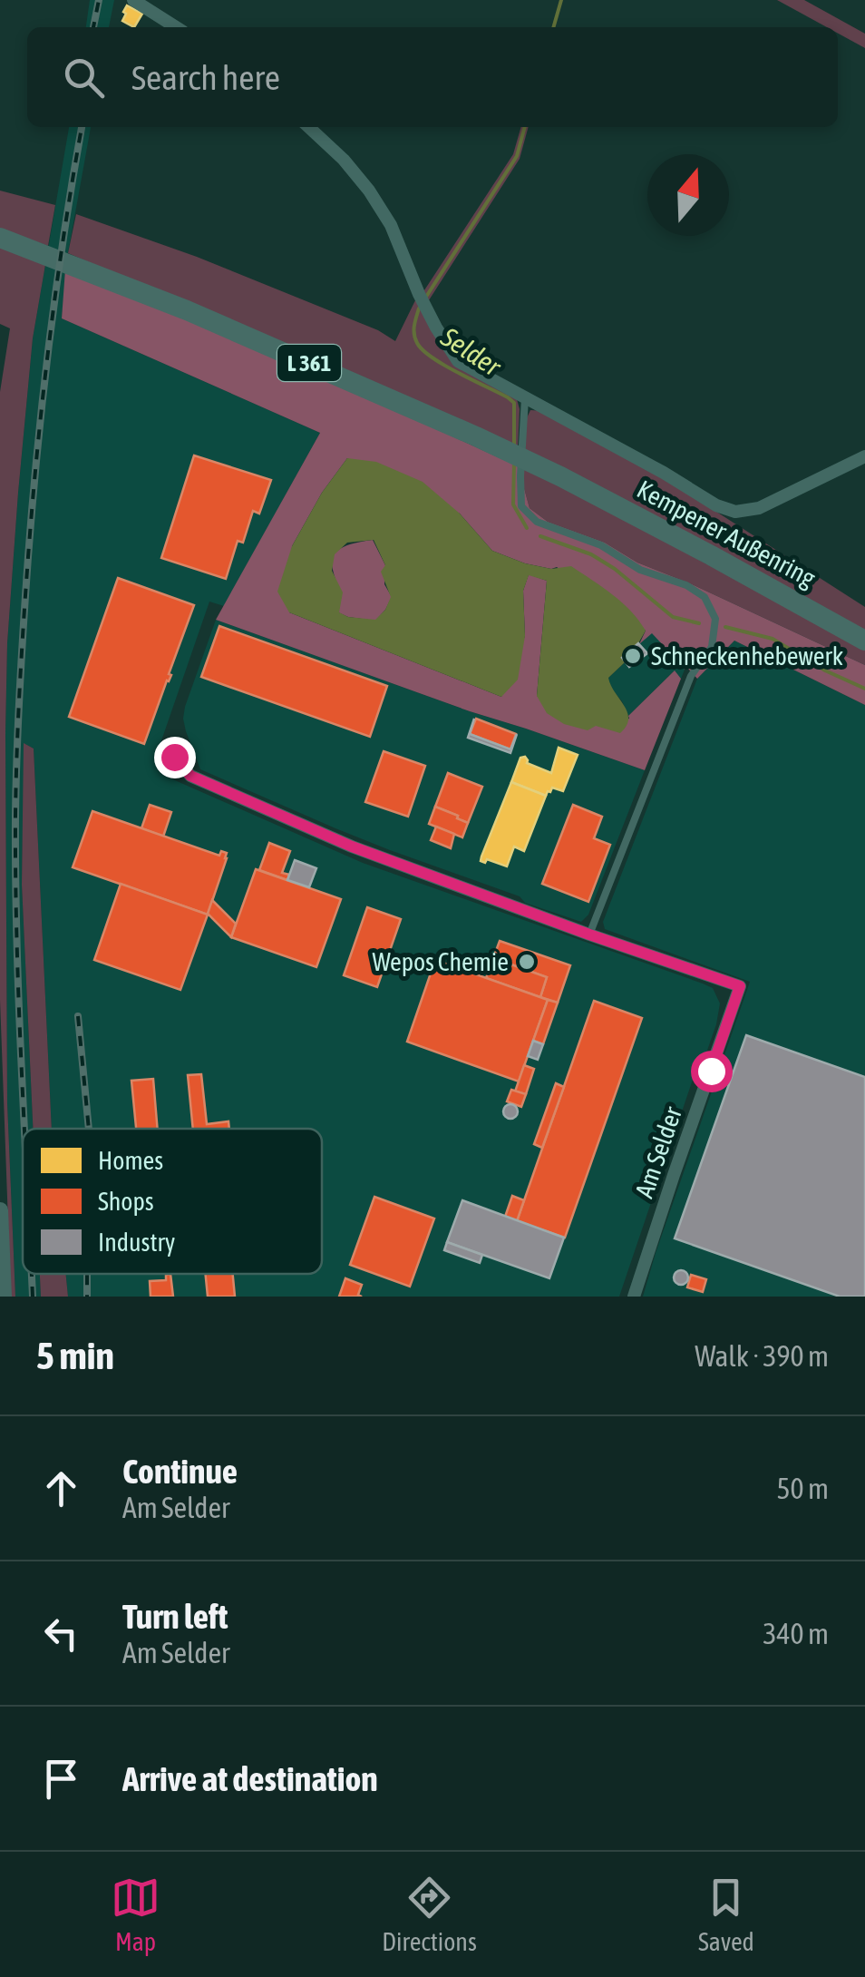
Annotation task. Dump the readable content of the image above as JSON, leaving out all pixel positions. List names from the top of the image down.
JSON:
{
  "streets": {
    "main road": ["L 361", "Kempener Außenring"],
    "street": ["Am Selder"]
  },
  "water": ["Selder"],
  "places": ["Schneckenhebewerk", "Wepos Chemie"],
  "legend": ["Homes", "Shops", "Industry"],
  "north": "top",
  "page": {
    "search": "Search here",
    "heading": ["5 min", "Walk · 390 m"],
    "list": [
      ["Continue", "Am Selder", "50 m"],
      ["Turn left", "Am Selder", "340 m"],
      "Arrive at destination"
    ],
    "nav": ["Map", "Directions", "Saved"]
  }
}
